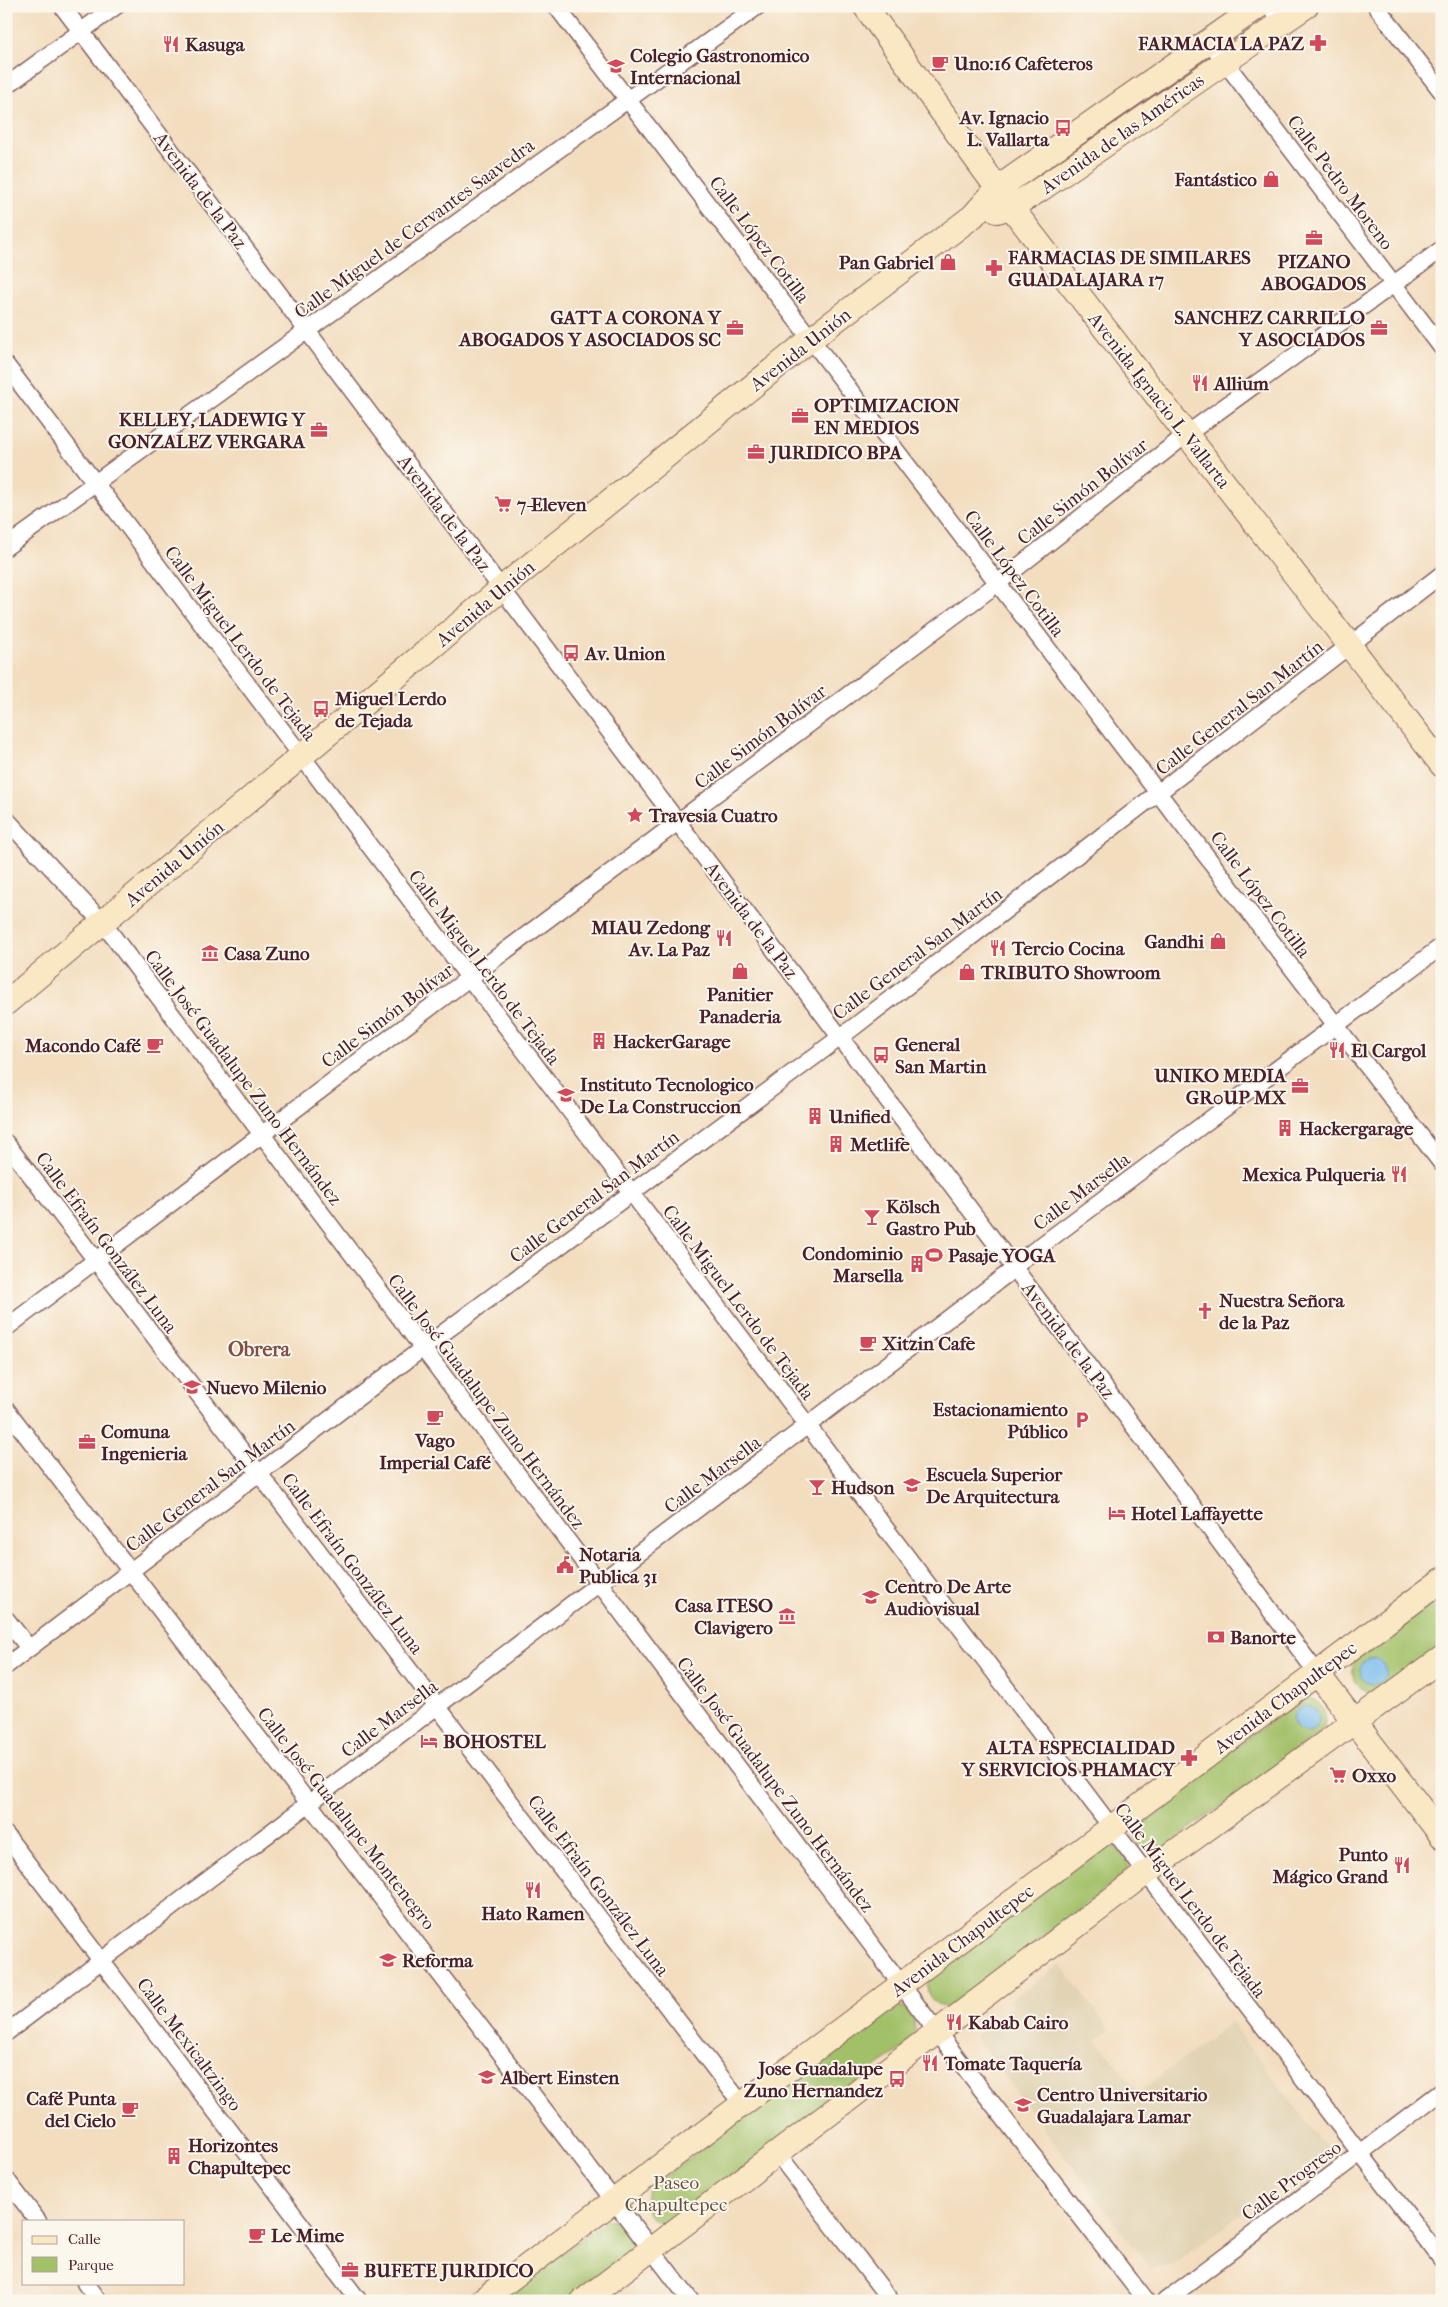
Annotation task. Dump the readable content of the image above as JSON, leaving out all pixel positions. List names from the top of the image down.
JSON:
{
  "streets": {
    "main road": [
      "Avenida de las Américas",
      "Avenida de la Paz",
      "Avenida Unión",
      "Avenida Ignacio L. Vallarta",
      "Avenida Chapultepec"
    ],
    "street": [
      "Calle Pedro Moreno",
      "Calle Miguel de Cervantes Saavedra",
      "Calle López Cotilla",
      "Calle Simón Bolívar",
      "Calle Miguel Lerdo de Tejada",
      "Calle General San Martín",
      "Calle José Guadalupe Zuno Hernández",
      "Calle Marsella",
      "Calle Efraín González Luna",
      "Calle José Guadalupe Montenegro",
      "Calle Mexicaltzingo",
      "Calle Progreso"
    ]
  },
  "crossings": [
    ["Avenida de las Américas", "Calle Pedro Moreno"],
    ["Avenida de las Américas", "Avenida Unión"],
    ["Avenida de las Américas", "Avenida Ignacio L. Vallarta"],
    ["Calle Pedro Moreno", "Calle Simón Bolívar"],
    ["Avenida de la Paz", "Calle Miguel de Cervantes Saavedra"],
    ["Avenida de la Paz", "Avenida Unión"],
    ["Avenida de la Paz", "Calle Simón Bolívar"],
    ["Avenida de la Paz", "Calle General San Martín"],
    ["Avenida de la Paz", "Calle Marsella"],
    ["Avenida de la Paz", "Avenida Chapultepec"],
    ["Calle Miguel de Cervantes Saavedra", "Calle López Cotilla"],
    ["Calle Miguel de Cervantes Saavedra", "Calle Miguel Lerdo de Tejada"],
    ["Calle López Cotilla", "Avenida Unión"],
    ["Calle López Cotilla", "Calle Simón Bolívar"],
    ["Calle López Cotilla", "Calle General San Martín"],
    ["Calle López Cotilla", "Calle Marsella"],
    ["Avenida Unión", "Avenida Ignacio L. Vallarta"],
    ["Avenida Unión", "Calle Miguel Lerdo de Tejada"],
    ["Avenida Unión", "Calle José Guadalupe Zuno Hernández"],
    ["Avenida Ignacio L. Vallarta", "Calle Simón Bolívar"],
    ["Avenida Ignacio L. Vallarta", "Calle General San Martín"],
    ["Calle Simón Bolívar", "Calle Miguel Lerdo de Tejada"],
    ["Calle Simón Bolívar", "Calle José Guadalupe Zuno Hernández"],
    ["Calle Simón Bolívar", "Calle Efraín González Luna"],
    ["Calle Miguel Lerdo de Tejada", "Calle General San Martín"],
    ["Calle Miguel Lerdo de Tejada", "Calle Marsella"],
    ["Calle Miguel Lerdo de Tejada", "Avenida Chapultepec"],
    ["Calle Miguel Lerdo de Tejada", "Calle Progreso"],
    ["Calle General San Martín", "Calle José Guadalupe Zuno Hernández"],
    ["Calle General San Martín", "Calle Efraín González Luna"],
    ["Calle General San Martín", "Calle José Guadalupe Montenegro"],
    ["Calle José Guadalupe Zuno Hernández", "Calle Marsella"],
    ["Calle José Guadalupe Zuno Hernández", "Avenida Chapultepec"],
    ["Calle Marsella", "Calle Efraín González Luna"],
    ["Calle Marsella", "Calle José Guadalupe Montenegro"],
    ["Calle Marsella", "Calle Mexicaltzingo"],
    ["Calle Efraín González Luna", "Avenida Chapultepec"],
    ["Avenida Chapultepec", "Calle José Guadalupe Montenegro"]
  ],
  "districts": ["Obrera"],
  "parks": ["Paseo Chapultepec"],
  "places": {
    "pharmacy": ["FARMACIA LA PAZ", "FARMACIAS DE SIMILARES GUADALAJARA 17", "ALTA ESPECIALIDAD Y SERVICIOS PHAMACY"],
    "restaurant": [
      "Kasuga",
      "Allium",
      "MIAU Zedong Av. La Paz",
      "Tercio Cocina",
      "El Cargol",
      "Mexica Pulqueria",
      "Punto Mágico Grand",
      "Hato Ramen",
      "Kabab Cairo",
      "Tomate Taquería"
    ],
    "cafe": [
      "Uno:16 Cafeteros",
      "Macondo Café",
      "Xitzin Cafe",
      "Vago Imperial Café",
      "Café Punta del Cielo",
      "Le Mime"
    ],
    "school or university": [
      "Colegio Gastronomico Internacional",
      "Instituto Tecnologico De La Construccion",
      "Nuevo Milenio",
      "Escuela Superior De Arquitectura",
      "Centro De Arte Audiovisual",
      "Reforma",
      "Albert Einsten",
      "Centro Universitario Guadalajara Lamar"
    ],
    "bus stop": [
      "Av. Ignacio L. Vallarta",
      "Av. Union",
      "Miguel Lerdo de Tejada",
      "General San Martin",
      "Jose Guadalupe Zuno Hernandez"
    ],
    "shop": [
      "Fantástico",
      "Pan Gabriel",
      "Gandhi",
      "Panitier Panaderia",
      "TRIBUTO Showroom"
    ],
    "office": [
      "PIZANO ABOGADOS",
      "GATT A CORONA Y ABOGADOS Y ASOCIADOS SC",
      "SANCHEZ CARRILLO Y ASOCIADOS",
      "OPTIMIZACION EN MEDIOS",
      "KELLEY, LADEWIG Y GONZALEZ VERGARA",
      "JURIDICO BPA",
      "UNIKO MEDIA GR0UP MX",
      "Comuna Ingenieria",
      "BUFETE JURIDICO"
    ],
    "supermarket": ["7-Eleven", "Oxxo"],
    "place": ["Travesia Cuatro"],
    "museum": ["Casa Zuno", "Casa ITESO Clavigero"],
    "building": [
      "HackerGarage",
      "Unified",
      "Hackergarage",
      "Metlife",
      "Condominio Marsella",
      "Horizontes Chapultepec"
    ],
    "bar": ["Kölsch Gastro Pub", "Hudson"],
    "sports": ["Pasaje YOGA"],
    "church": ["Nuestra Señora de la Paz"],
    "parking": ["Estacionamiento Público"],
    "hotel": ["Hotel Laffayette", "BOHOSTEL"],
    "public building": ["Notaria Publica 31"],
    "bank": ["Banorte"]
  },
  "legend": ["Calle", "Parque"]
}
